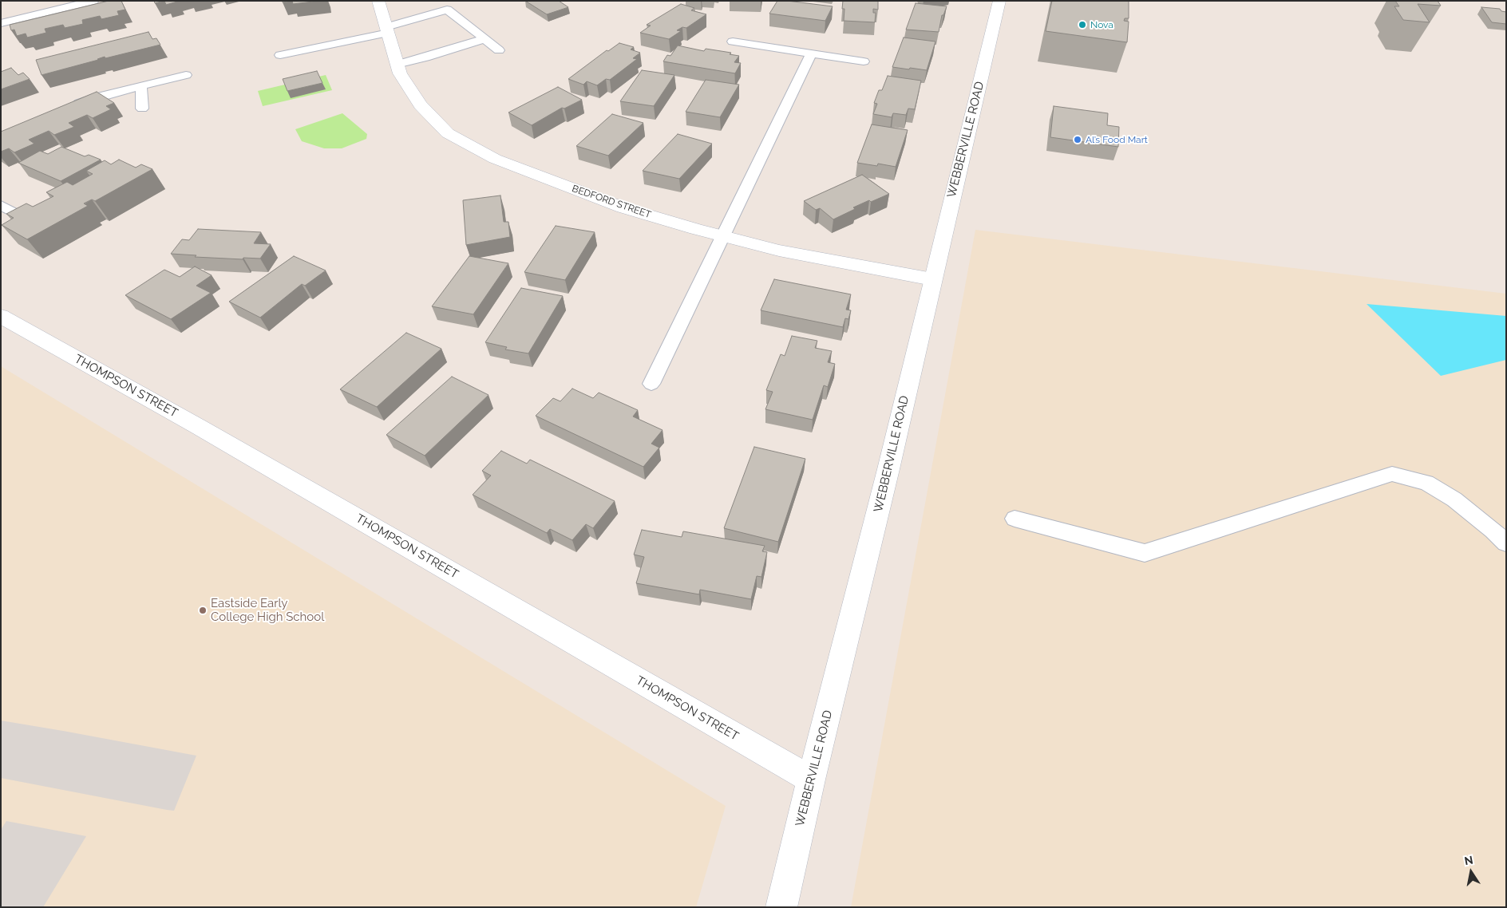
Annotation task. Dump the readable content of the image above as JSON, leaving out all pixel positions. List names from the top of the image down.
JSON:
{
  "streets": {
    "street": ["WEBBERVILLE ROAD", "BEDFORD STREET", "THOMPSON STREET"]
  },
  "crossings": [
    ["WEBBERVILLE ROAD", "BEDFORD STREET"],
    ["WEBBERVILLE ROAD", "THOMPSON STREET"]
  ],
  "places": ["Nova", "Al’s Food Mart", "Eastside Early College High School"],
  "north": "top"
}
